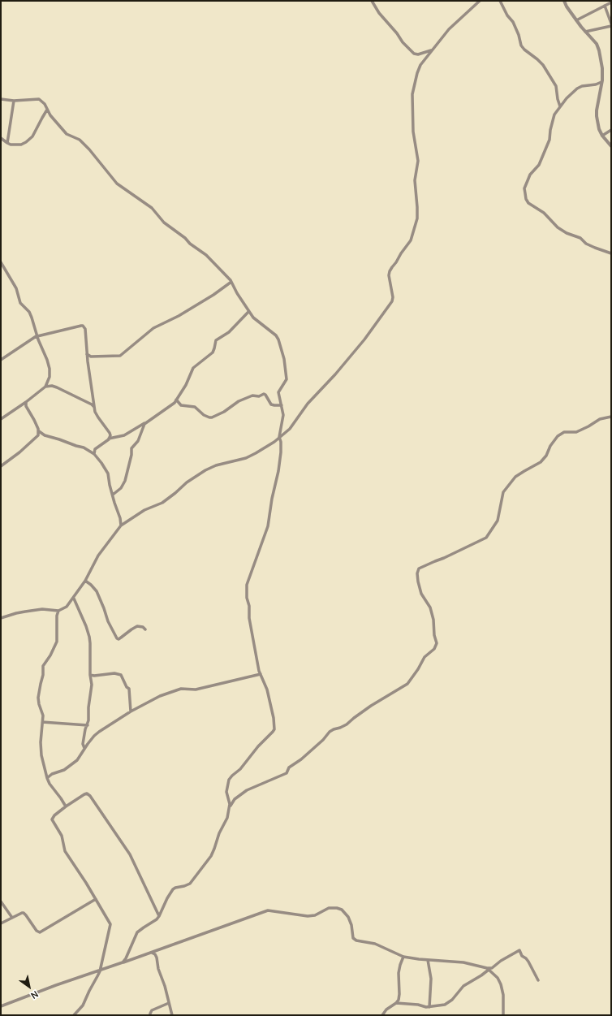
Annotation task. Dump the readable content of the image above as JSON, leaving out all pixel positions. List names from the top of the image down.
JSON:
{
  "north": "bottom right"
}
